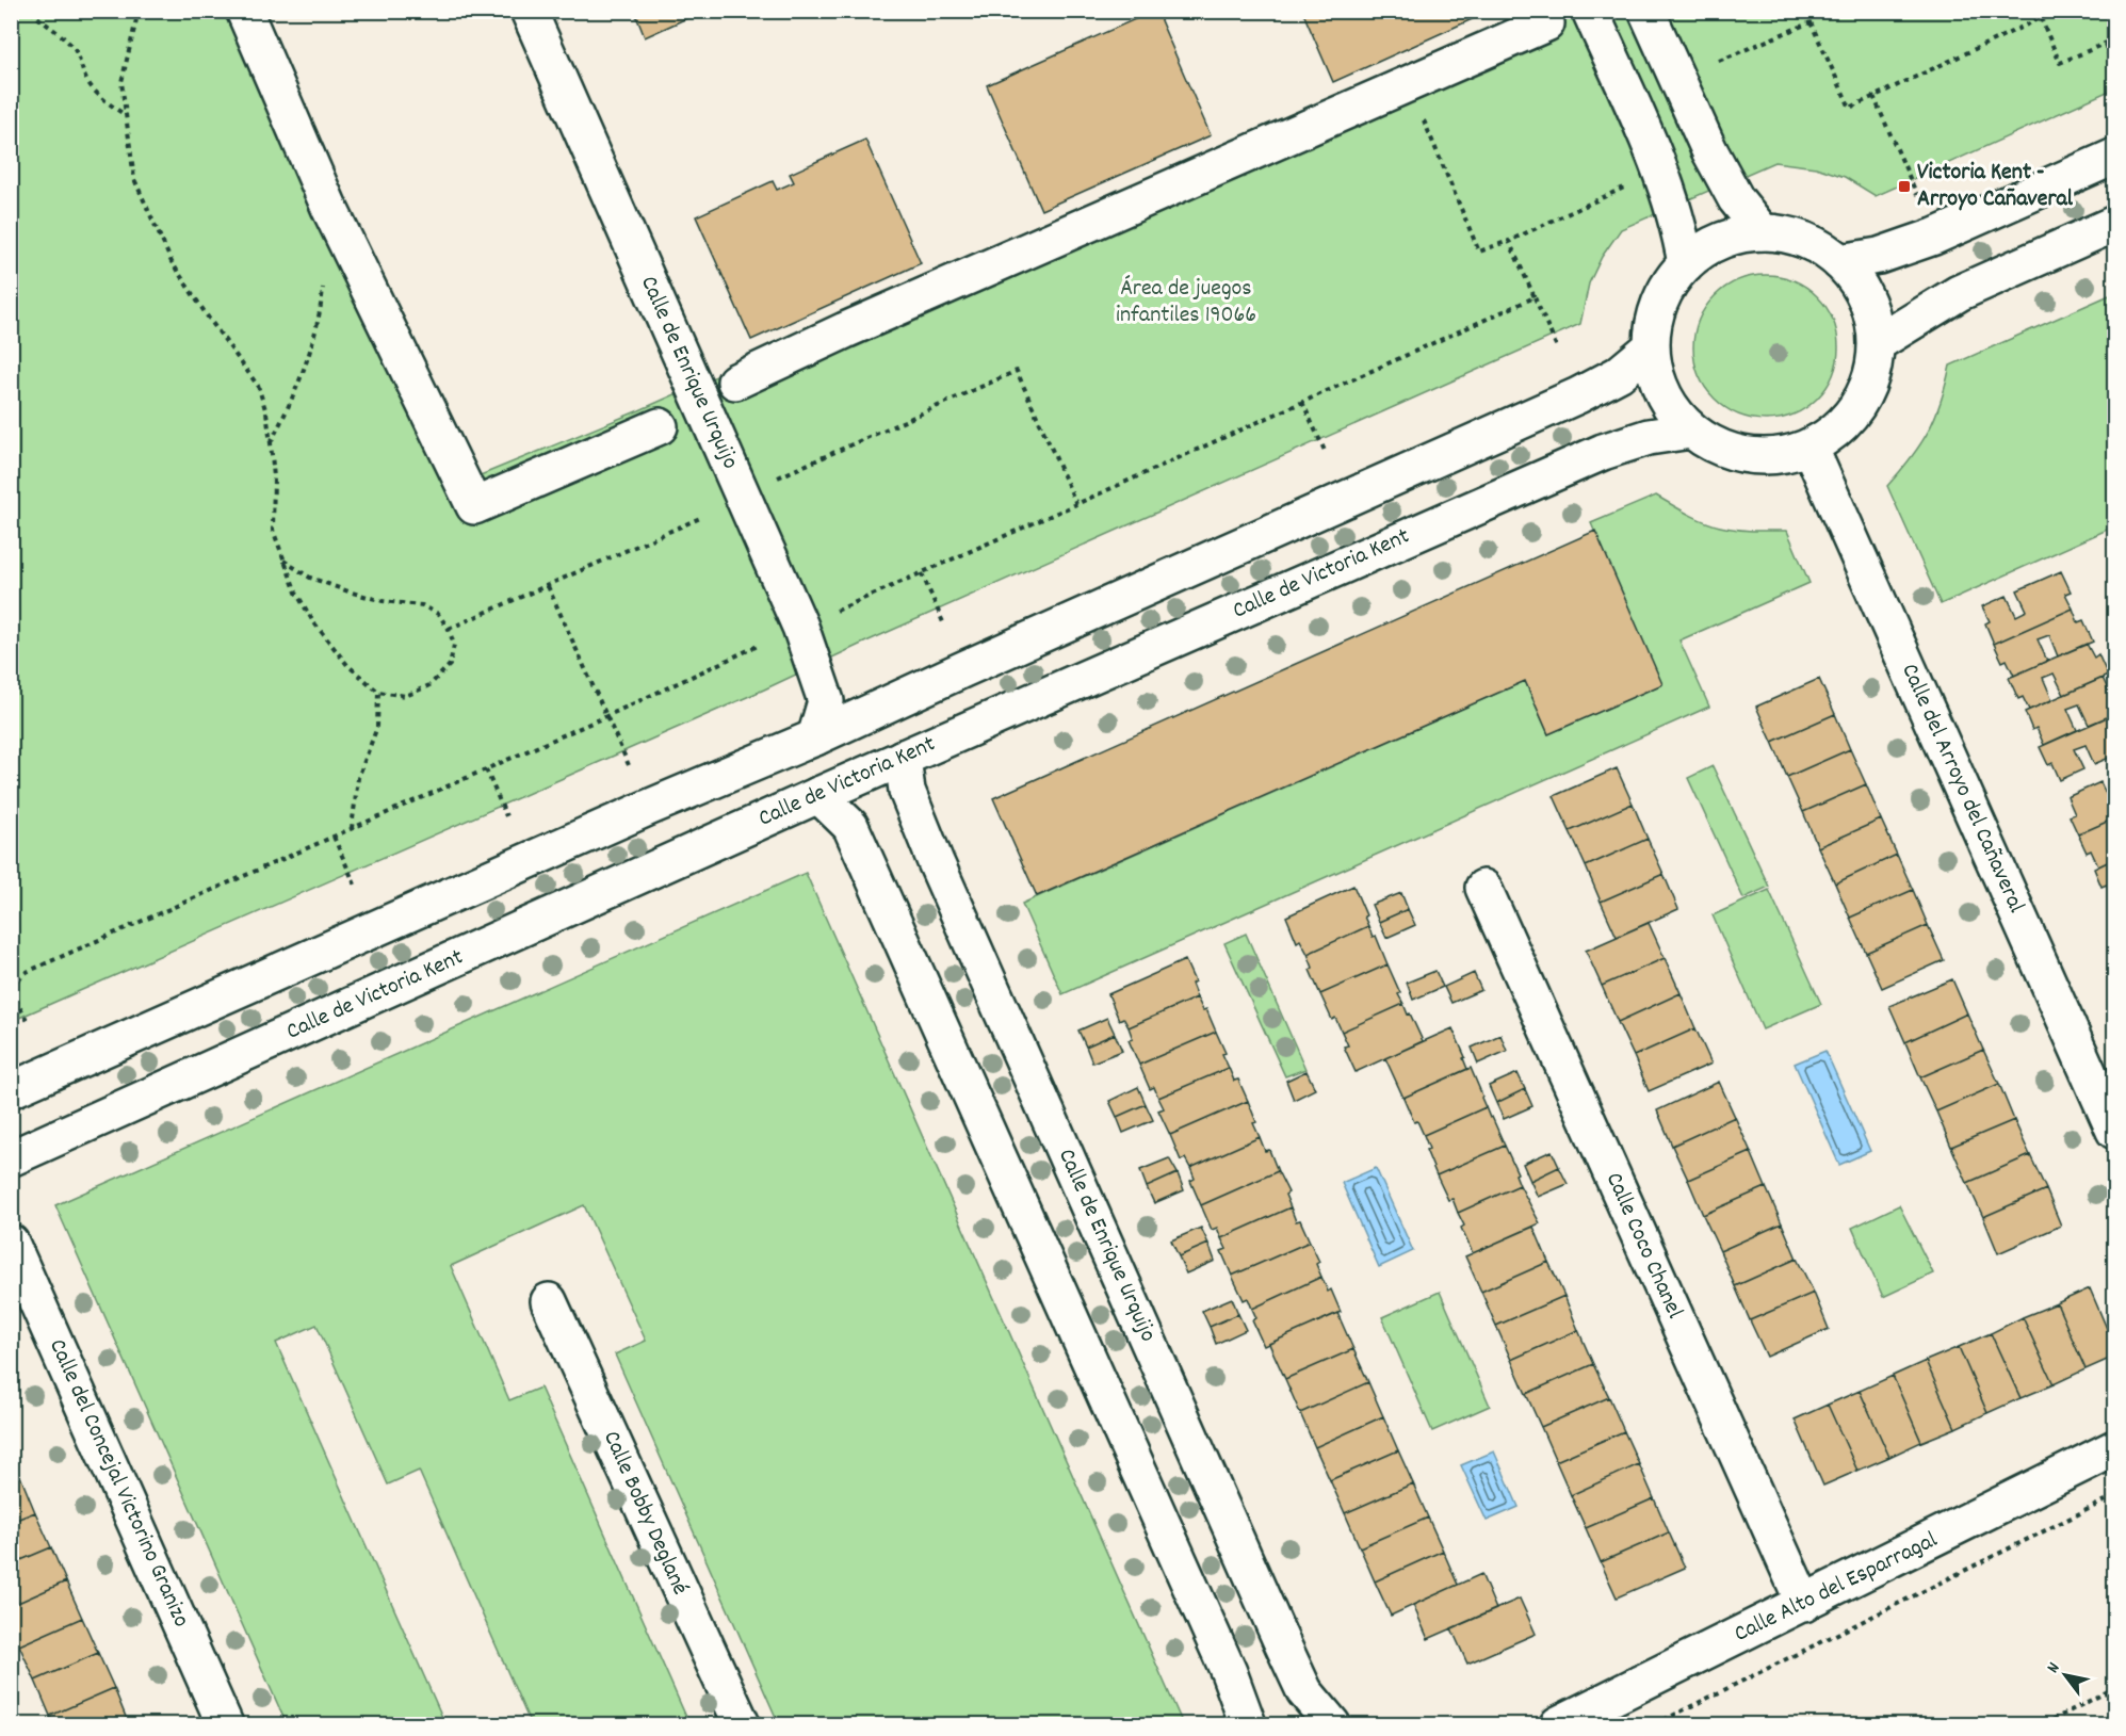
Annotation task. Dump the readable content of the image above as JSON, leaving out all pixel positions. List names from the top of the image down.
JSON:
{
  "streets": {
    "street": [
      "Calle de Enrique Urquijo",
      "Calle de Victoria Kent",
      "Calle del Arroyo del Cañaveral",
      "Calle Coco Chanel",
      "Calle del Concejal Victorino Granizo",
      "Calle Bobby Deglané",
      "Calle Alto del Esparragal"
    ]
  },
  "crossings": [
    ["Calle de Enrique Urquijo", "Calle de Victoria Kent"],
    ["Calle de Victoria Kent", "Calle del Arroyo del Cañaveral"],
    ["Calle Coco Chanel", "Calle Alto del Esparragal"]
  ],
  "parks": ["Área de juegos infantiles 19066"],
  "places": {
    "transit": ["Victoria Kent - Arroyo Cañaveral"]
  },
  "north": "top left"
}
